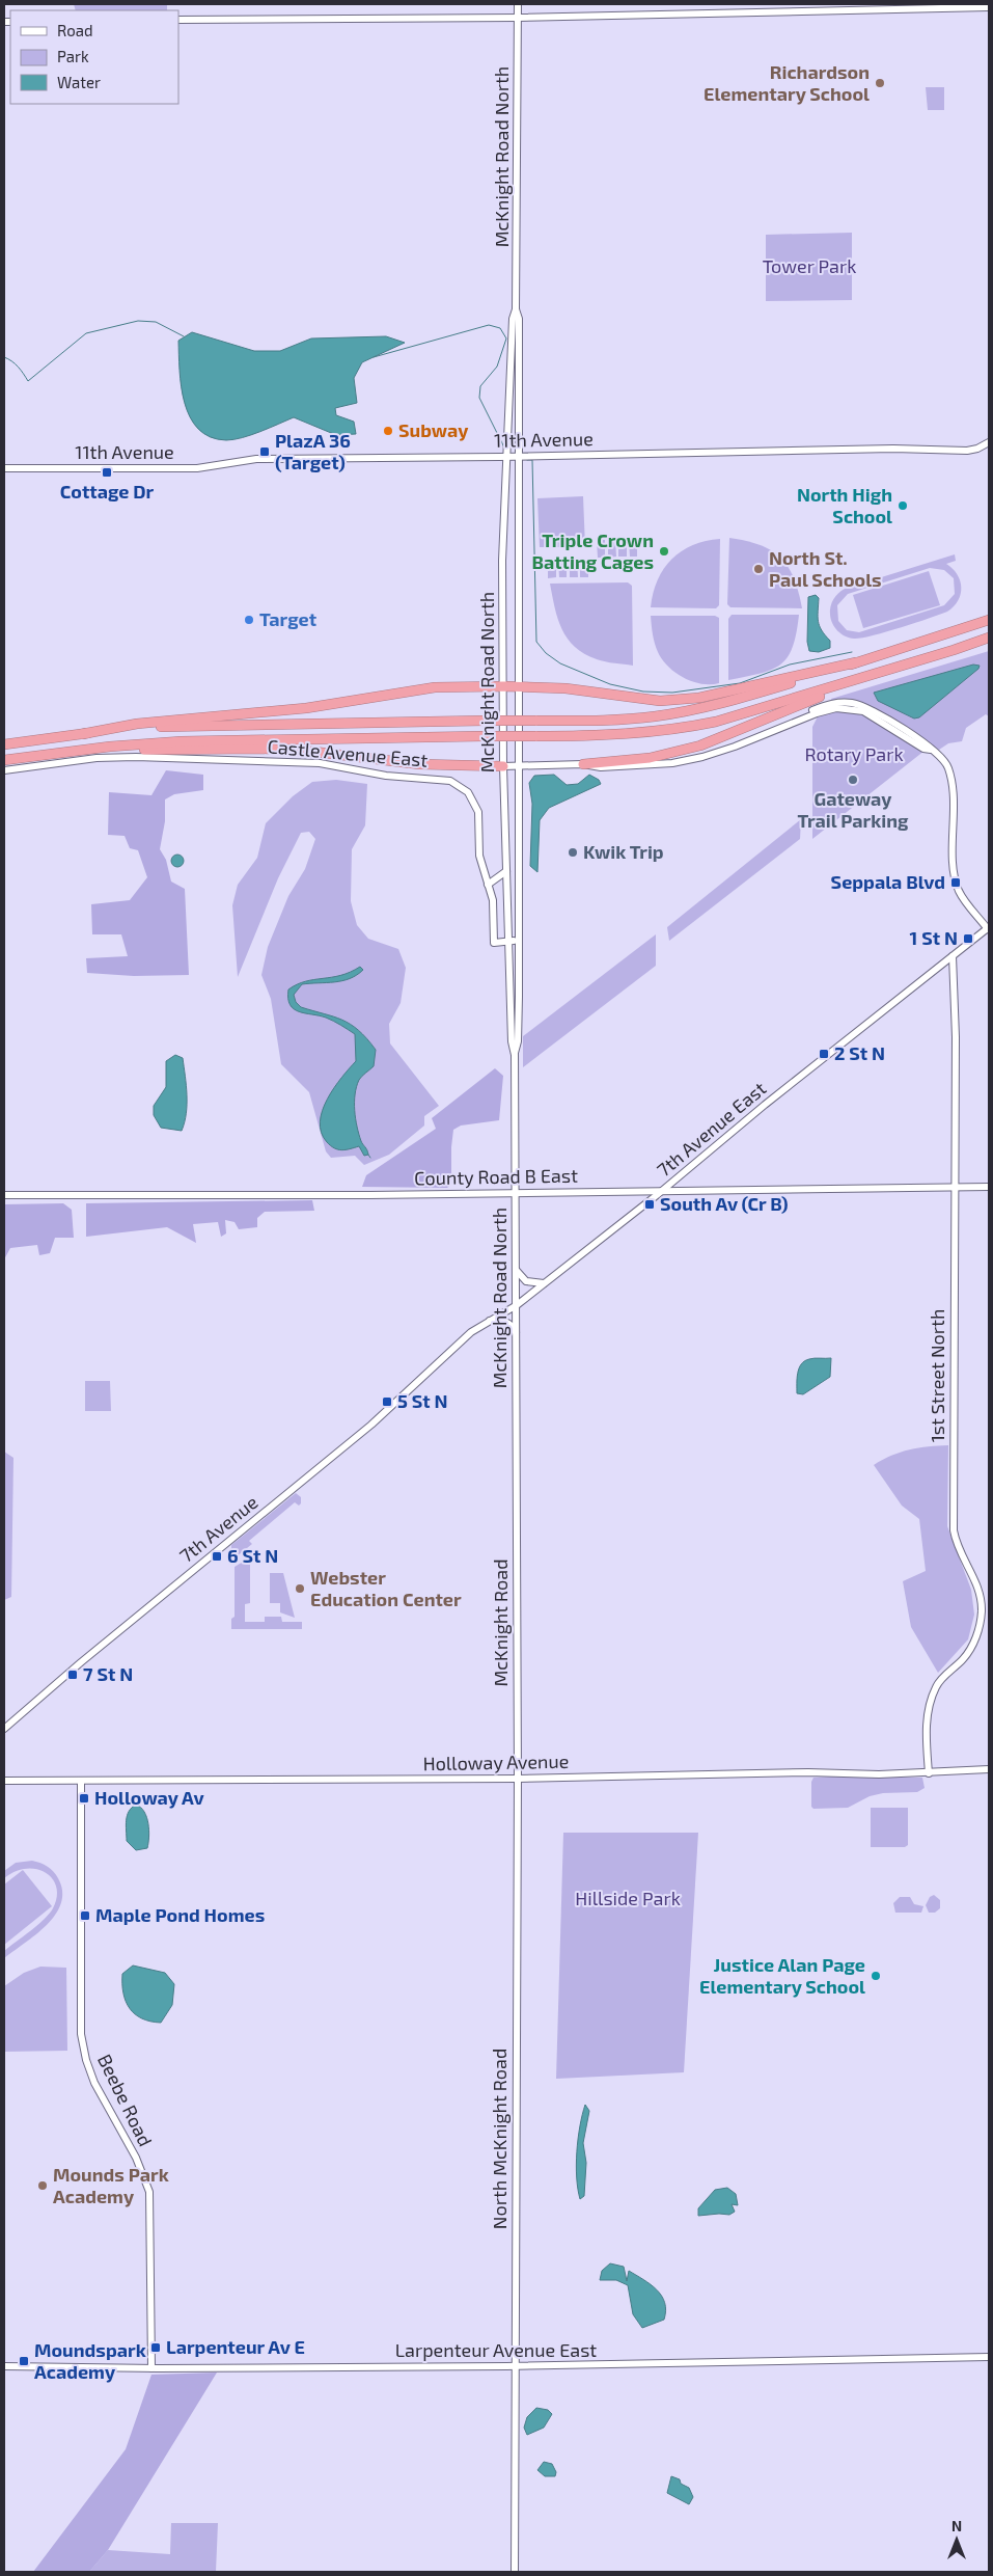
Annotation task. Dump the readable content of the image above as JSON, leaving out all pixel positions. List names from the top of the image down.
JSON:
{
  "streets": {
    "street": [
      "McKnight Road North",
      "11th Avenue",
      "Castle Avenue East",
      "7th Avenue East",
      "County Road B East",
      "1st Street North",
      "7th Avenue",
      "McKnight Road",
      "Holloway Avenue",
      "Beebe Road",
      "North McKnight Road",
      "Larpenteur Avenue East"
    ]
  },
  "crossings": [
    ["McKnight Road North", "11th Avenue"],
    ["McKnight Road North", "Castle Avenue East"],
    ["McKnight Road North", "7th Avenue East"],
    ["McKnight Road North", "County Road B East"],
    ["McKnight Road North", "McKnight Road"],
    ["7th Avenue East", "County Road B East"],
    ["7th Avenue East", "1st Street North"],
    ["7th Avenue East", "7th Avenue"],
    ["County Road B East", "1st Street North"],
    ["1st Street North", "Holloway Avenue"],
    ["McKnight Road", "North McKnight Road"],
    ["Holloway Avenue", "Beebe Road"],
    ["Holloway Avenue", "North McKnight Road"],
    ["Beebe Road", "Larpenteur Avenue East"],
    ["North McKnight Road", "Larpenteur Avenue East"]
  ],
  "parks": ["Tower Park", "Rotary Park", "Hillside Park"],
  "places": {
    "other": [
      "Richardson Elementary School",
      "Subway",
      "North High School",
      "Triple Crown Batting Cages",
      "North St. Paul Schools",
      "Target",
      "Gateway Trail Parking",
      "Kwik Trip",
      "Webster Education Center",
      "Justice Alan Page Elementary School",
      "Mounds Park Academy"
    ],
    "transit": [
      "PlazA 36 (Target)",
      "Cottage Dr",
      "Seppala Blvd",
      "1 St N",
      "2 St N",
      "South Av (Cr B)",
      "5 St N",
      "6 St N",
      "7 St N",
      "Holloway Av",
      "Maple Pond Homes",
      "Larpenteur Av E",
      "Moundspark Academy"
    ]
  },
  "legend": ["Road", "Park", "Water"],
  "north": "top"
}
